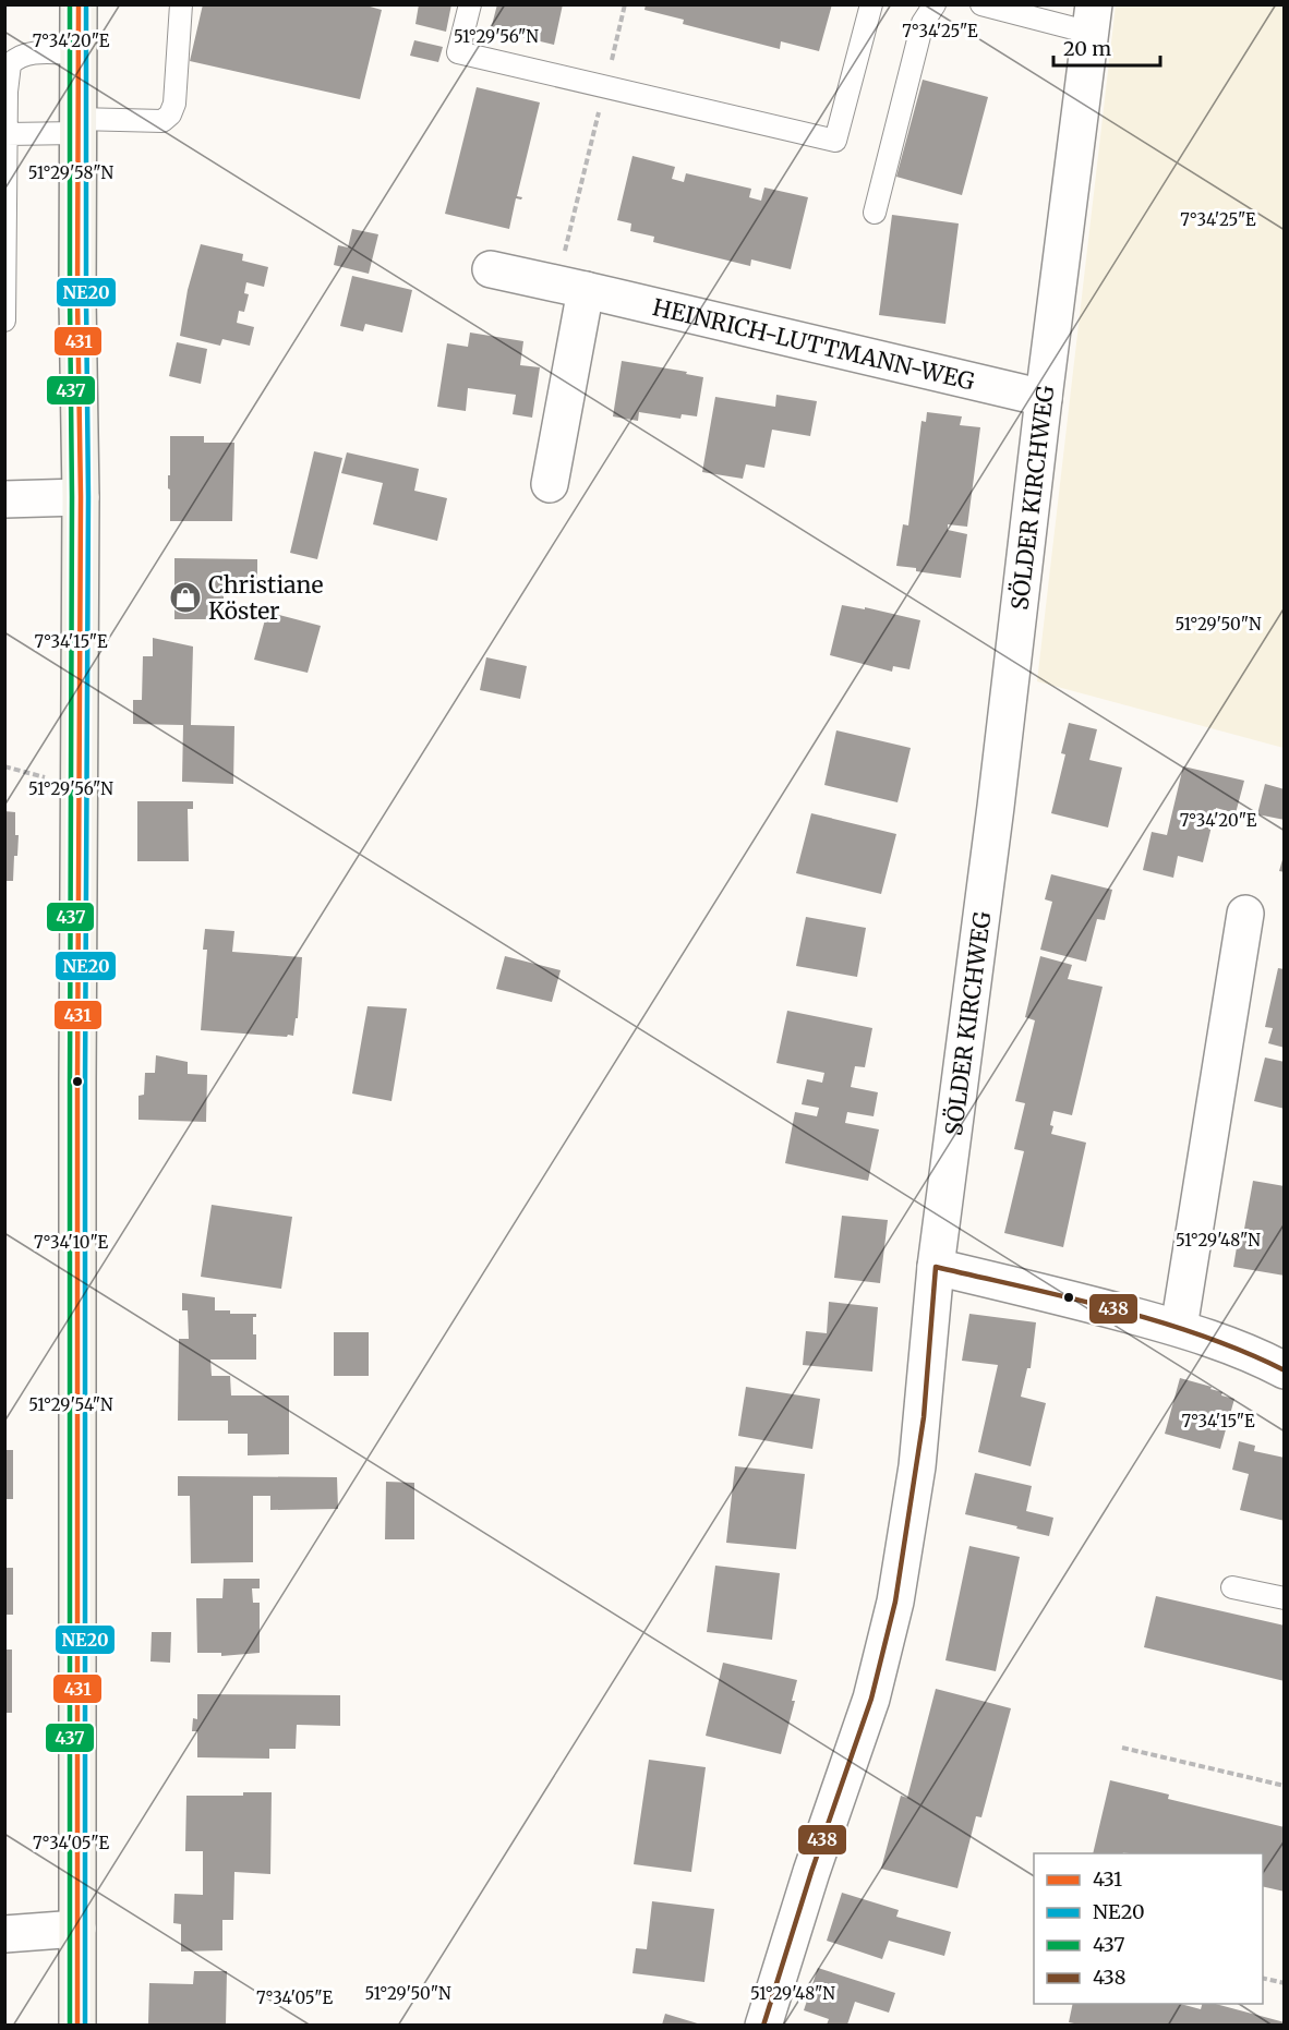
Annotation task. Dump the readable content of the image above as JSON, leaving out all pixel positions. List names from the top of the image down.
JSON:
{
  "streets": {
    "street": ["HEINRICH-LUTTMANN-WEG", "SÖLDER KIRCHWEG"]
  },
  "crossings": [
    ["HEINRICH-LUTTMANN-WEG", "SÖLDER KIRCHWEG"]
  ],
  "places": {
    "shop": ["Christiane Köster"]
  },
  "lines": [
    "transit line 431",
    "transit line NE20",
    "transit line 437",
    "transit line 438"
  ],
  "legend": [
    "431",
    "NE20",
    "437",
    "438"
  ],
  "scale_bar": "20 m",
  "coordinates": [
    "7°34'25\"E",
    "51°29'56\"N",
    "7°34'20\"E",
    "51°29'58\"N",
    "51°29'50\"N",
    "7°34'15\"E",
    "51°29'48\"N",
    "7°34'10\"E",
    "51°29'54\"N",
    "7°34'05\"E"
  ]
}
